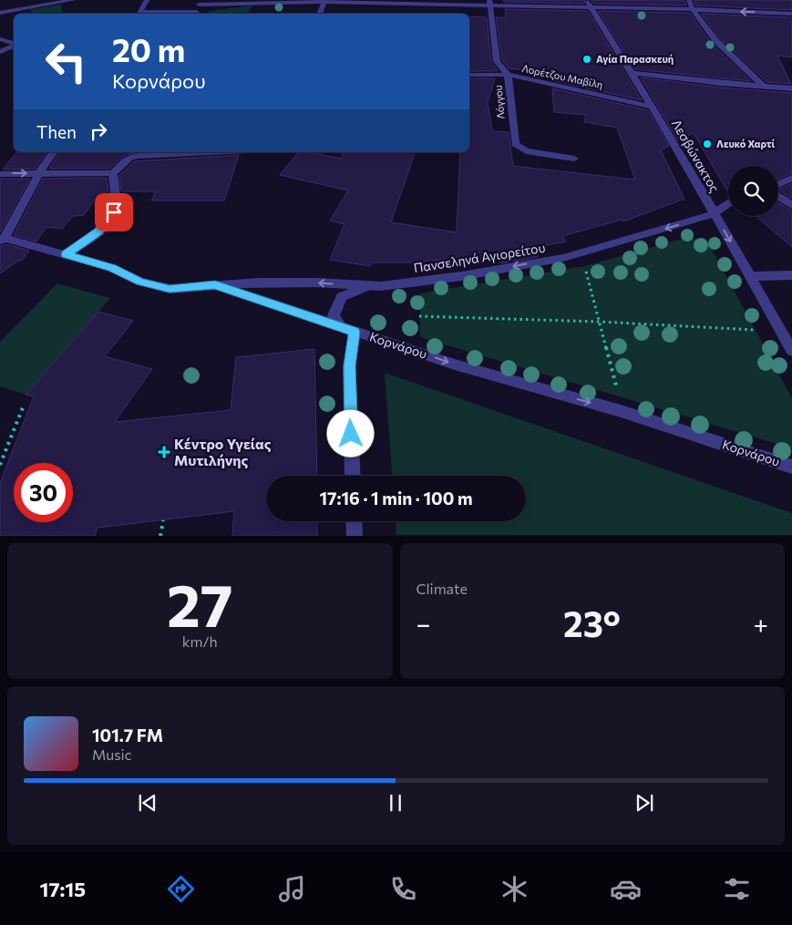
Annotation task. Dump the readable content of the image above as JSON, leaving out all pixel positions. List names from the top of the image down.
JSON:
{
  "streets": {
    "street": [
      "Λορέτζου Μαβίλη",
      "Λόγγου",
      "Λεσβώνακτος",
      "Πανσεληνά Αγιορείτου",
      "Κορνάρου"
    ]
  },
  "crossings": [
    ["Λορέτζου Μαβίλη", "Λόγγου"],
    ["Λορέτζου Μαβίλη", "Λεσβώνακτος"],
    ["Λεσβώνακτος", "Πανσεληνά Αγιορείτου"],
    ["Πανσεληνά Αγιορείτου", "Κορνάρου"]
  ],
  "one_way": ["Πανσεληνά Αγιορείτου", "Κορνάρου"],
  "places": {
    "other": ["Αγία Παρασκευή", "Λευκό Χαρτί"],
    "health": ["Κέντρο Υγείας Μυτιλήνης"]
  },
  "page": {
    "turn": ["20 m", "Κορνάρου"],
    "then": "Then",
    "limit": "30",
    "trip": "17:16 · 1 min · 100 m",
    "tile": [
      ["27", "km/h"],
      "Climate"
    ],
    "heat": ["−", "23°", "+"],
    "song": ["101.7 FM", "Music"],
    "tabs": "17:15"
  }
}
